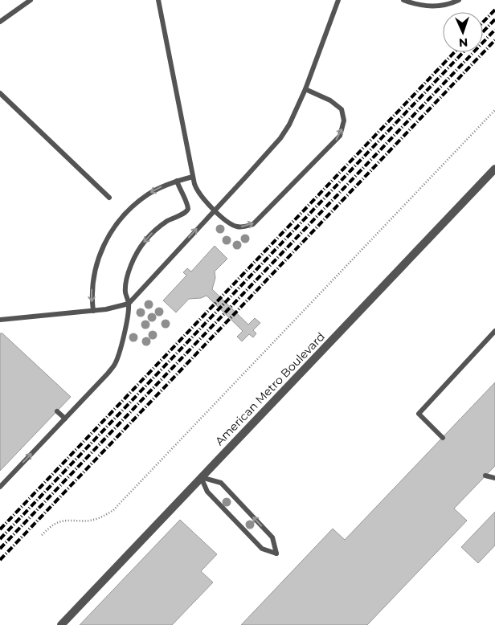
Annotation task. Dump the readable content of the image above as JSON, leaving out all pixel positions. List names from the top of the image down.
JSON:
{
  "streets": {
    "street": ["American Metro Boulevard"]
  },
  "north": "bottom"
}
